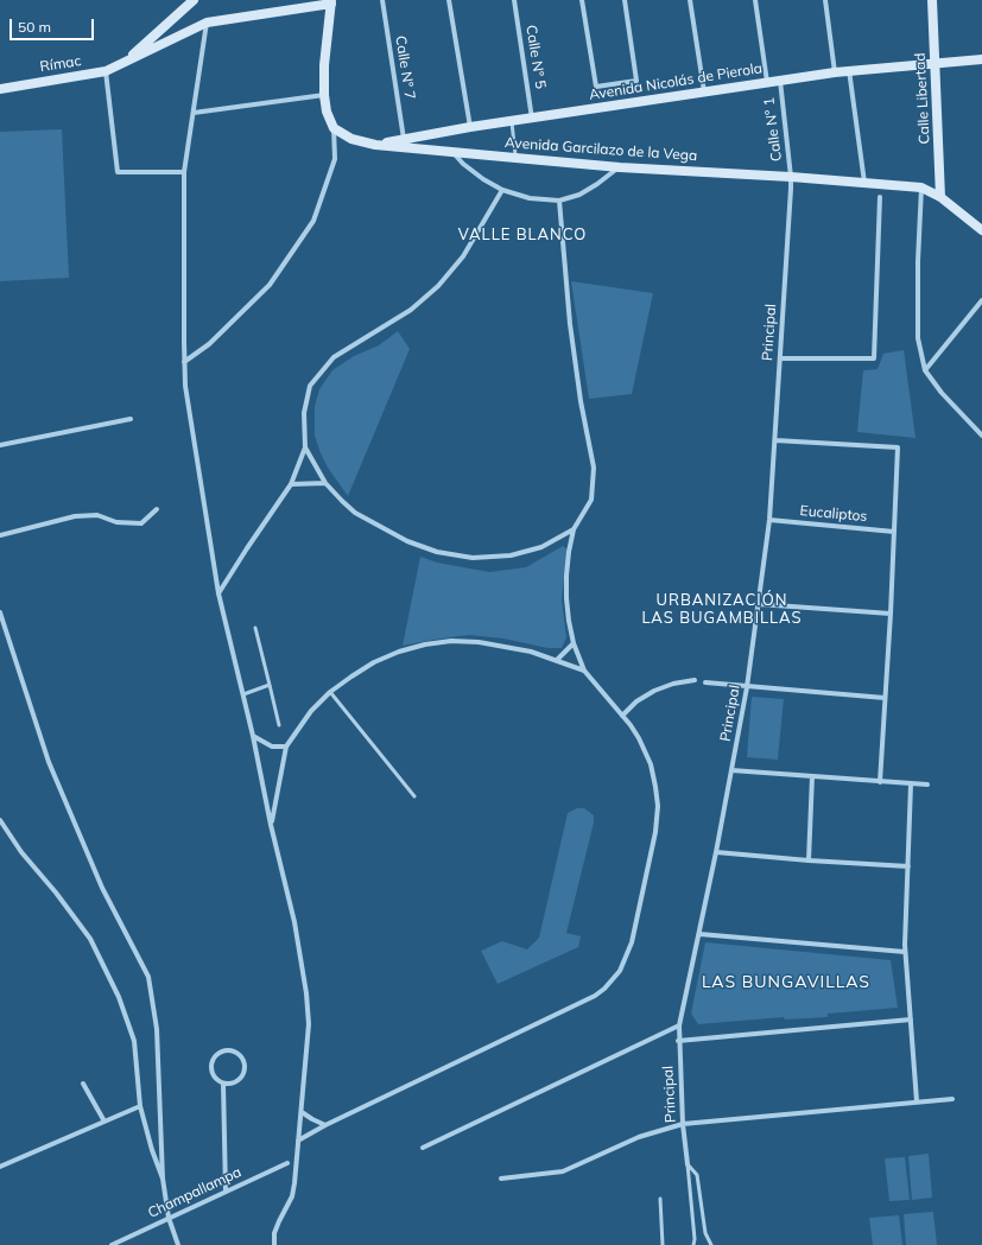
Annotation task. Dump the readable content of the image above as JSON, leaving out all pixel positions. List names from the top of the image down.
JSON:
{
  "streets": {
    "street": [
      "Calle N° 5",
      "Rímac",
      "Calle N° 7",
      "Avenida Nicolás de Pierola",
      "Calle Libertad",
      "Calle N° 1",
      "Avenida Garcilazo de la Vega",
      "Principal",
      "Eucaliptos",
      "Champallampa"
    ]
  },
  "crossings": [
    ["Calle N° 5", "Avenida Nicolás de Pierola"],
    ["Calle N° 7", "Avenida Nicolás de Pierola"],
    ["Avenida Nicolás de Pierola", "Calle Libertad"],
    ["Avenida Nicolás de Pierola", "Calle N° 1"],
    ["Avenida Nicolás de Pierola", "Avenida Garcilazo de la Vega"],
    ["Calle Libertad", "Avenida Garcilazo de la Vega"],
    ["Calle N° 1", "Avenida Garcilazo de la Vega"],
    ["Calle N° 1", "Principal"],
    ["Avenida Garcilazo de la Vega", "Principal"],
    ["Principal", "Eucaliptos"]
  ],
  "districts": ["VALLE BLANCO", "URBANIZACIÓN LAS BUGAMBILLAS", "LAS BUNGAVILLAS"],
  "scale_bar": "50 m"
}
